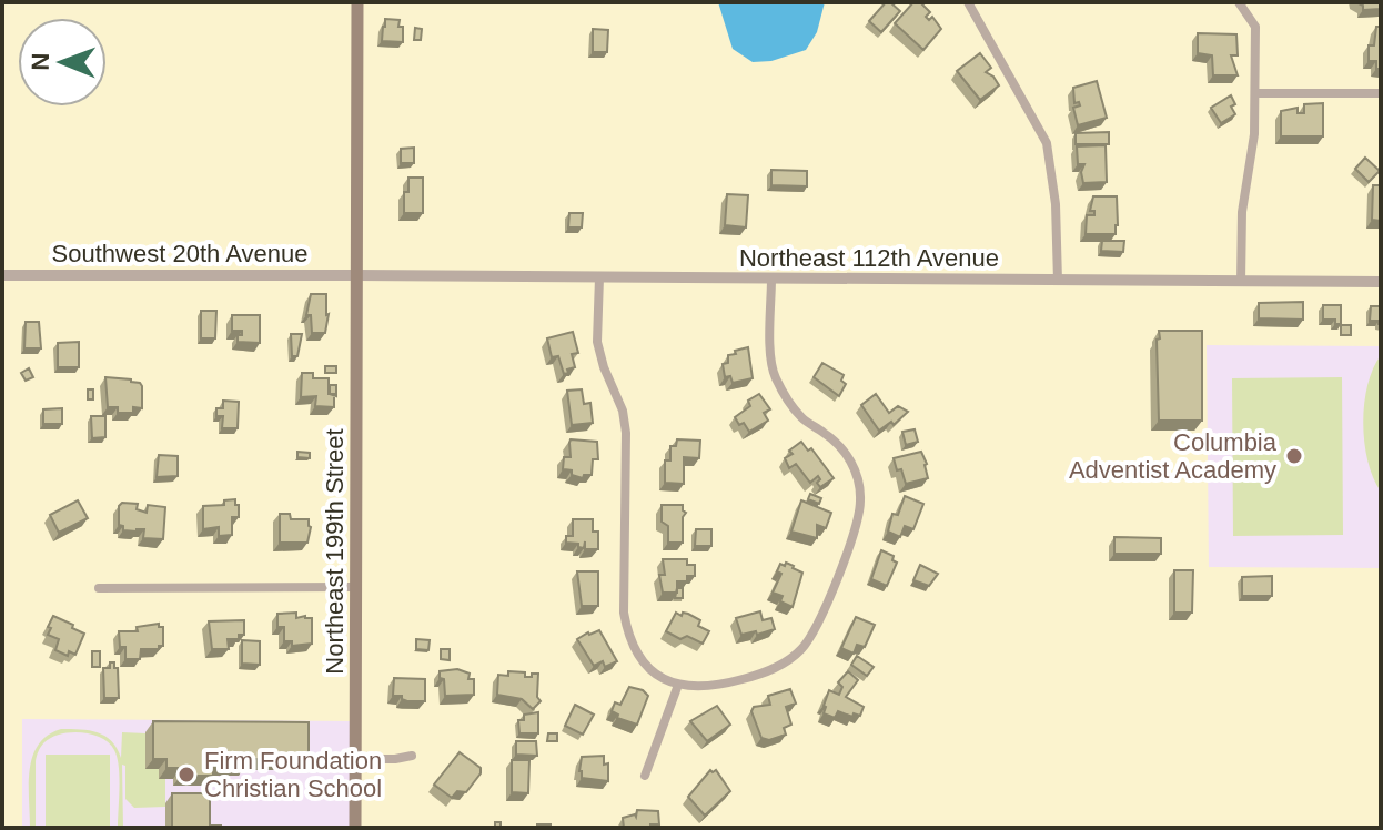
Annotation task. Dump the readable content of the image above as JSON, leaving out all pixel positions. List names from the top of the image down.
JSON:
{
  "streets": {
    "main road": ["Northeast 199th Street"],
    "street": ["Southwest 20th Avenue", "Northeast 112th Avenue"]
  },
  "crossings": [
    ["Southwest 20th Avenue", "Northeast 112th Avenue"],
    ["Southwest 20th Avenue", "Northeast 199th Street"],
    ["Northeast 112th Avenue", "Northeast 199th Street"]
  ],
  "places": ["Columbia Adventist Academy", "Firm Foundation Christian School"],
  "north": "left"
}
